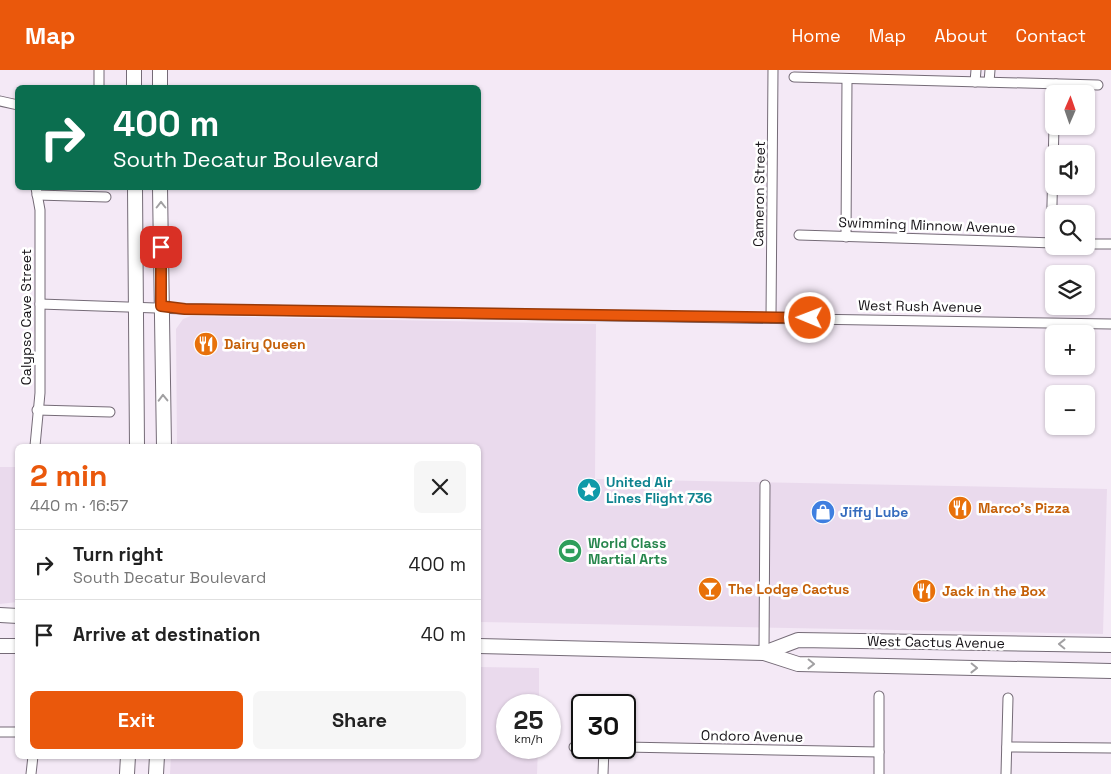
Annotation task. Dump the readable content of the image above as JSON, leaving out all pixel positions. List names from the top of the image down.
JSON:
{
  "streets": {
    "main road": ["West Cactus Avenue"],
    "street": [
      "Cameron Street",
      "Swimming Minnow Avenue",
      "West Rush Avenue",
      "Calypso Cave Street",
      "Ondoro Avenue"
    ]
  },
  "crossings": [
    ["Cameron Street", "West Rush Avenue"],
    ["West Rush Avenue", "Calypso Cave Street"]
  ],
  "places": {
    "restaurant": ["Dairy Queen", "Marco's Pizza", "Jack in the Box"],
    "place": ["United Air Lines Flight 736"],
    "shop": ["Jiffy Lube"],
    "sports": ["World Class Martial Arts"],
    "bar": ["The Lodge Cactus"]
  },
  "north": "top",
  "page": {
    "header": "Map",
    "nav": [
      "Home",
      "Map",
      "About",
      "Contact"
    ],
    "map_buttons": ["+", "−"],
    "turn": ["400 m", "South Decatur Boulevard"],
    "heading": ["2 min", "440 m · 16:57"],
    "list": [
      {
        "name": "Turn right",
        "note": "South Decatur Boulevard",
        "value": "400 m"
      },
      {
        "name": "Arrive at destination",
        "value": "40 m"
      }
    ],
    "buttons": ["Exit", "Share"],
    "speed": "25 km/h",
    "limit": "30"
  }
}
